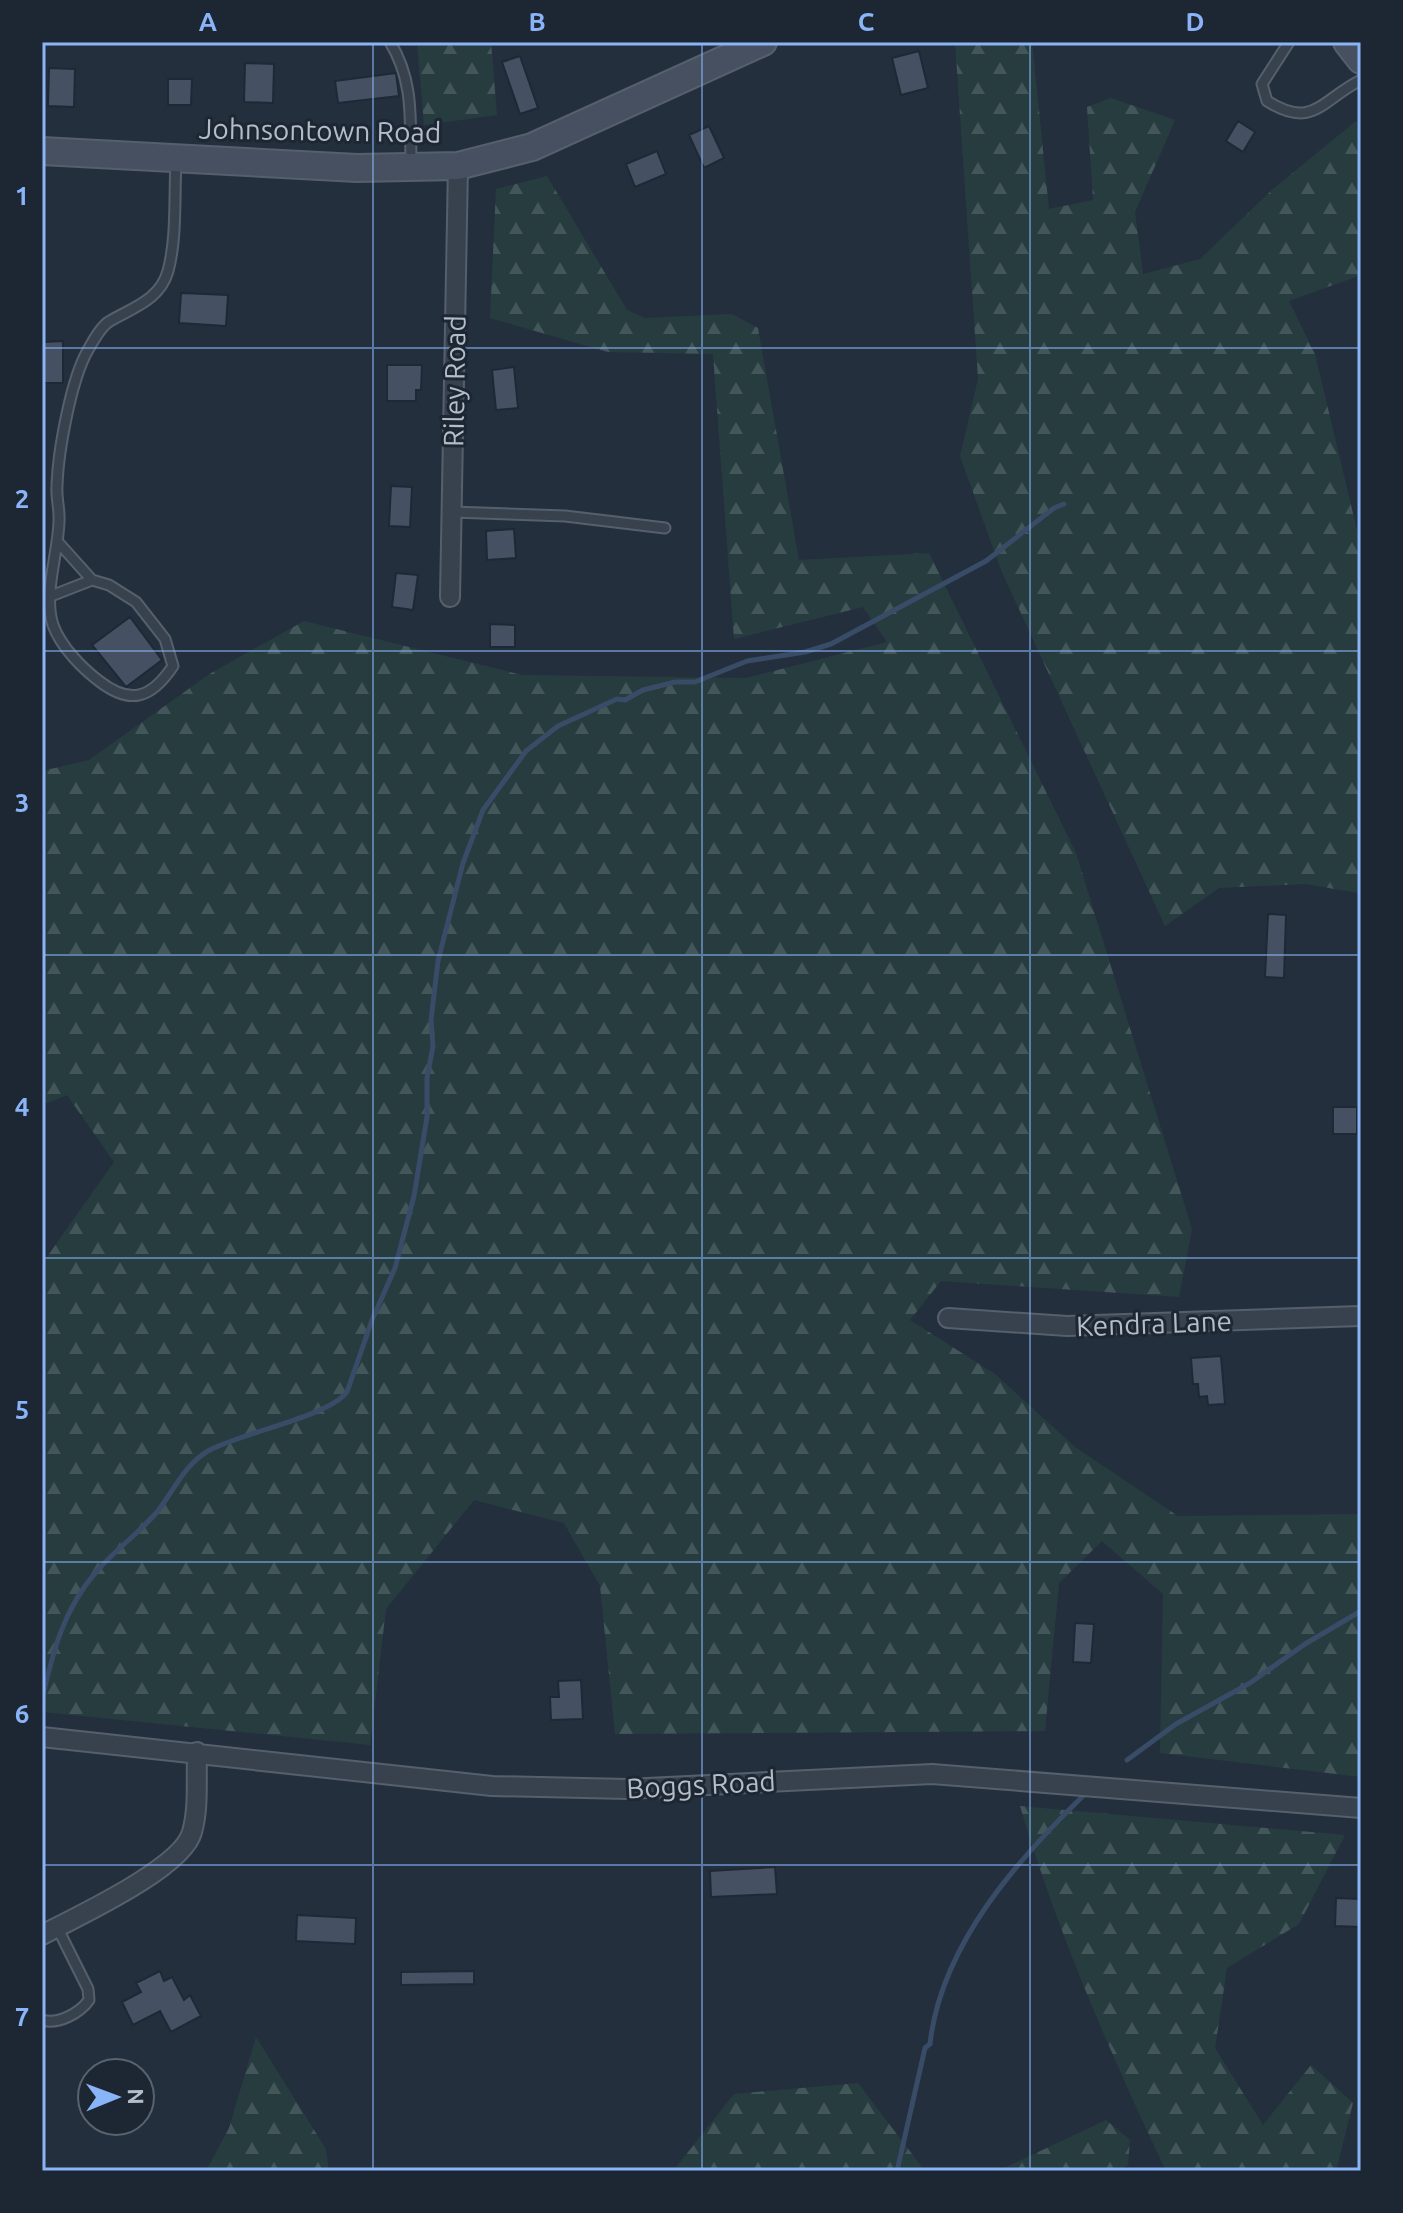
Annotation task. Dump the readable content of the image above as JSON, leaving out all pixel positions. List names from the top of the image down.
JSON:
{
  "streets": {
    "street": [
      "Johnsontown Road",
      "Riley Road",
      "Kendra Lane",
      "Boggs Road"
    ]
  },
  "crossings": [
    ["Johnsontown Road", "Riley Road"]
  ],
  "north": "right",
  "grid": {
    "columns": [
      "A",
      "B",
      "C",
      "D"
    ],
    "rows": [
      "1",
      "2",
      "3",
      "4",
      "5",
      "6",
      "7"
    ]
  }
}
